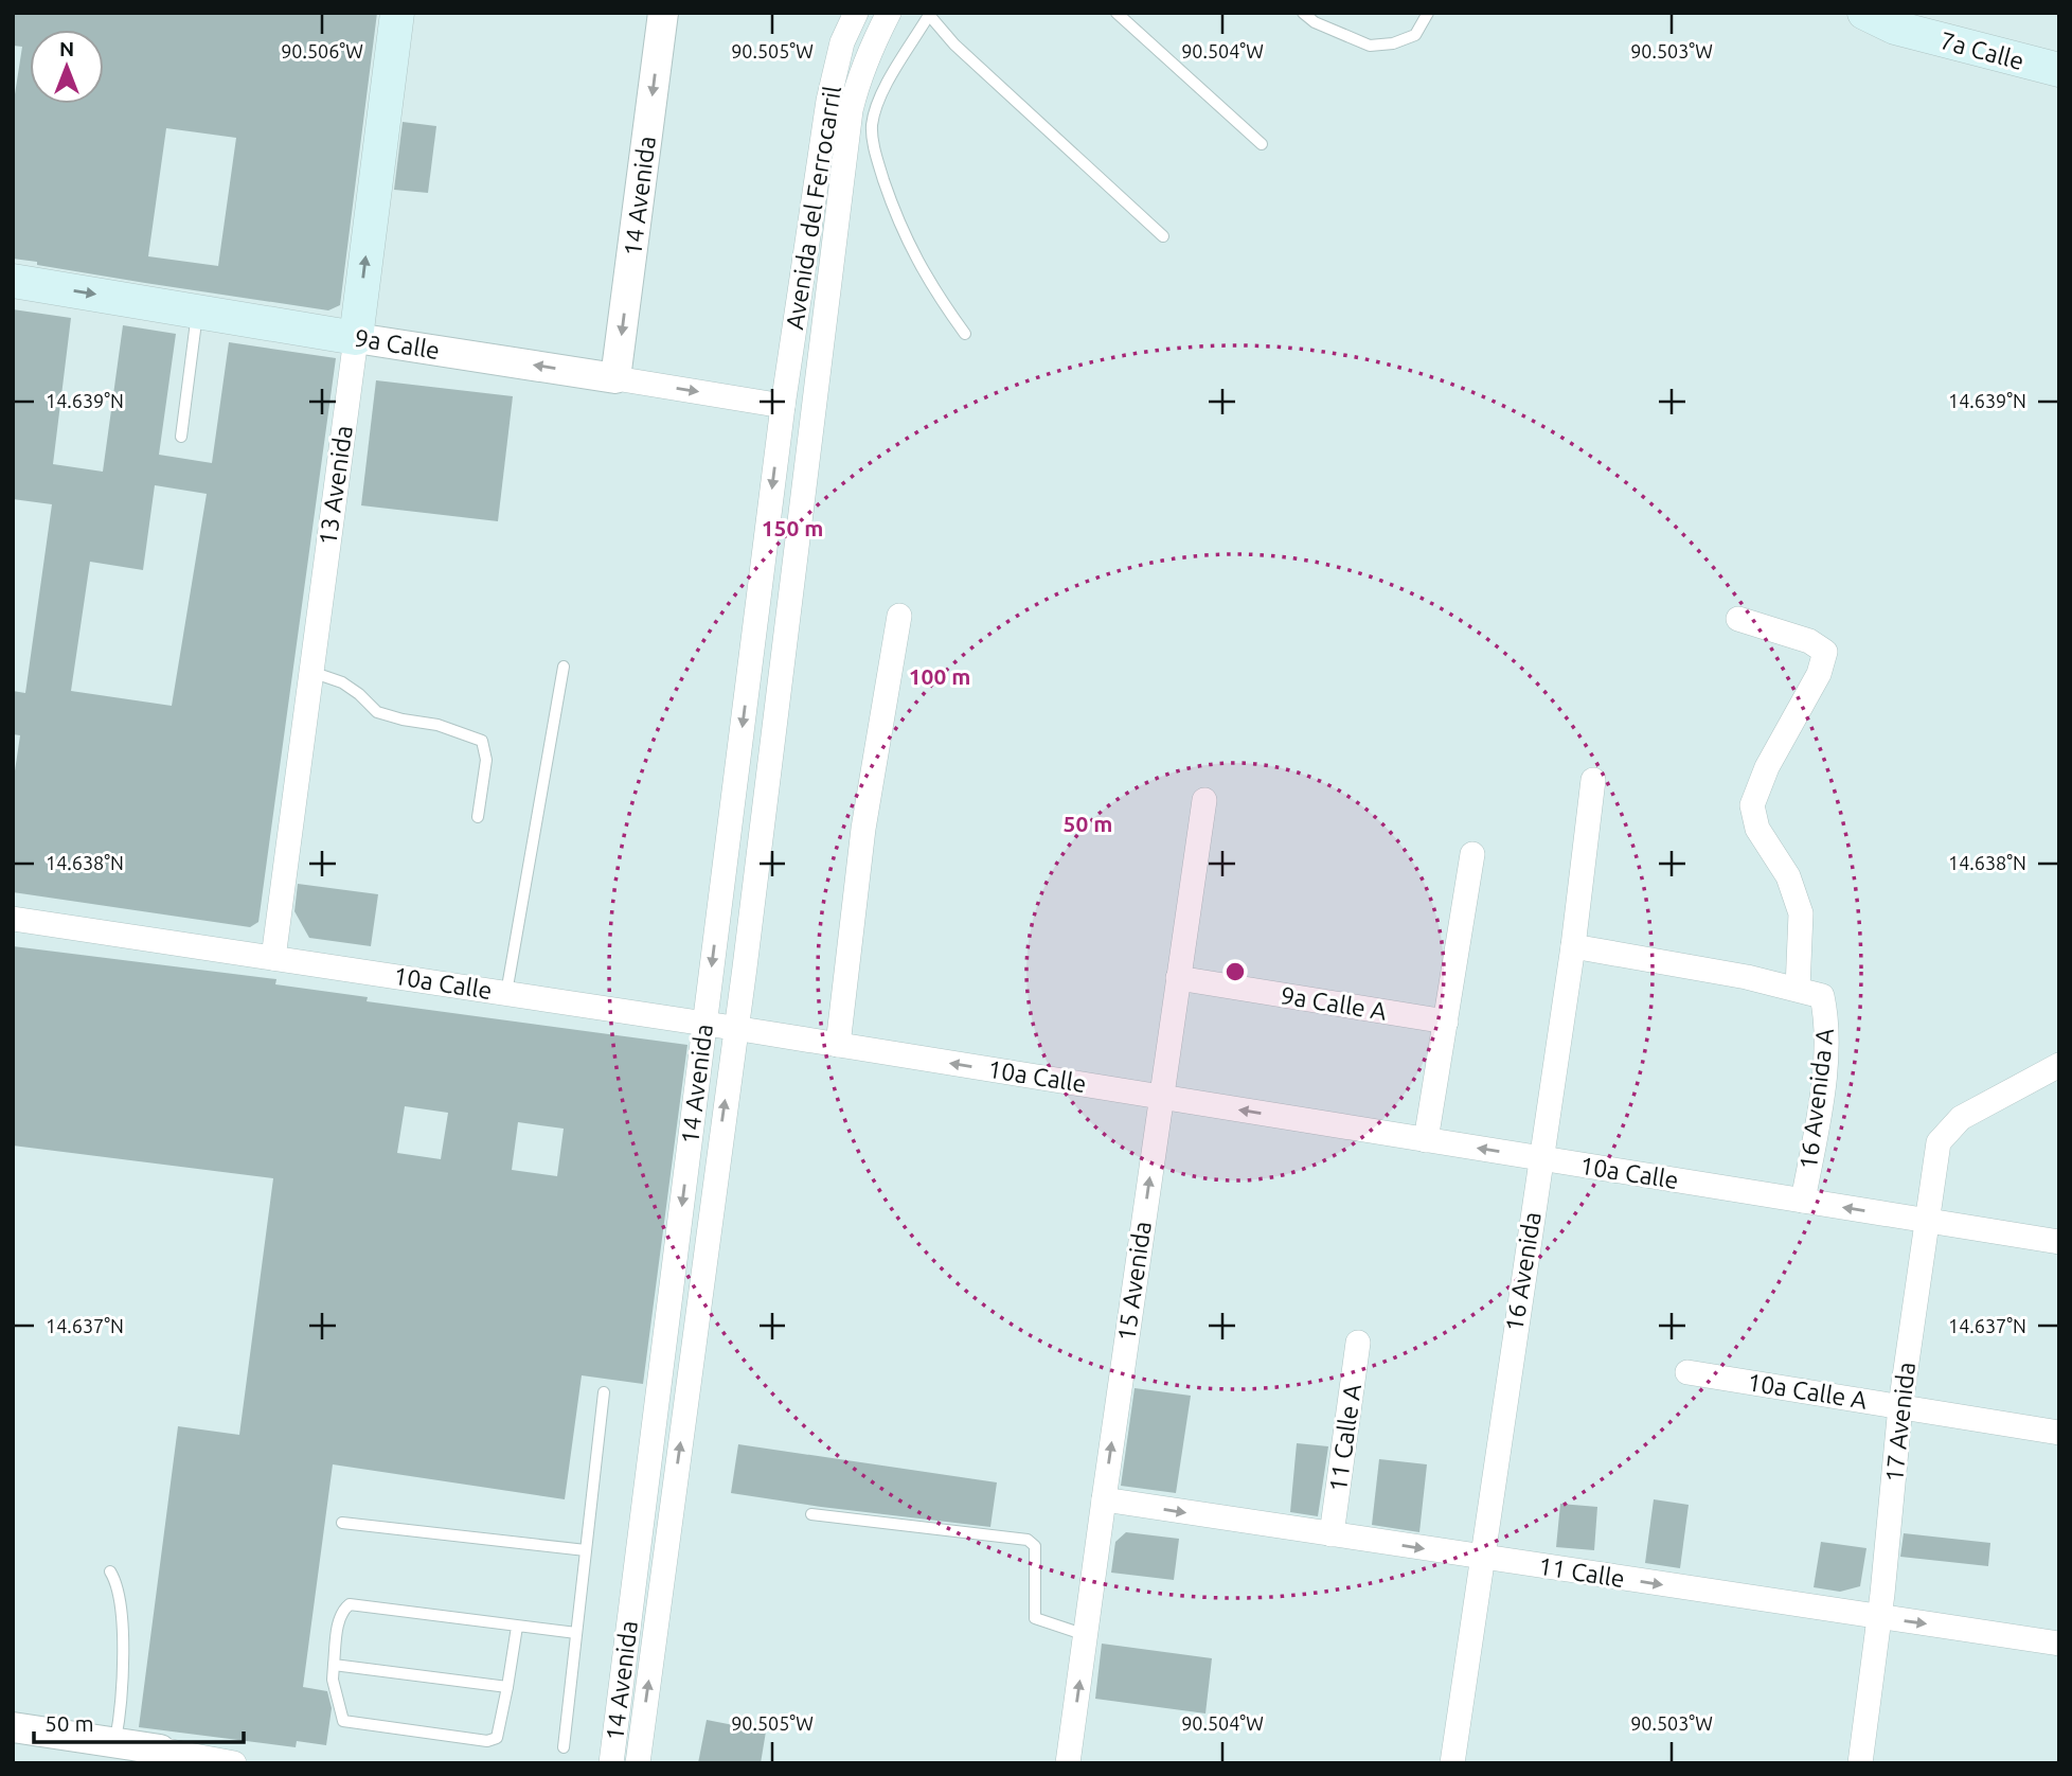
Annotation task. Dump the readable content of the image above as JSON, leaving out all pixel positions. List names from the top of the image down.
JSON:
{
  "streets": {
    "main road": ["7a Calle", "9a Calle", "13 Avenida"],
    "street": [
      "14 Avenida",
      "Avenida del Ferrocarril",
      "10a Calle",
      "9a Calle A",
      "16 Avenida A",
      "16 Avenida",
      "15 Avenida",
      "10a Calle A",
      "17 Avenida",
      "11 Calle A",
      "11 Calle"
    ]
  },
  "crossings": [
    ["14 Avenida", "Avenida del Ferrocarril"],
    ["14 Avenida", "9a Calle"],
    ["14 Avenida", "10a Calle"],
    ["Avenida del Ferrocarril", "9a Calle"],
    ["9a Calle", "13 Avenida"],
    ["13 Avenida", "10a Calle"],
    ["10a Calle", "16 Avenida A"],
    ["10a Calle", "16 Avenida"],
    ["10a Calle", "15 Avenida"],
    ["10a Calle", "17 Avenida"],
    ["9a Calle A", "15 Avenida"],
    ["16 Avenida", "11 Calle"],
    ["15 Avenida", "11 Calle"],
    ["10a Calle A", "17 Avenida"],
    ["17 Avenida", "11 Calle"],
    ["11 Calle A", "11 Calle"]
  ],
  "one_way": ["10a Calle", "15 Avenida", "11 Calle"],
  "scale_bar": "50 m",
  "north": "top",
  "coordinates": [
    "90.506°W",
    "90.505°W",
    "90.504°W",
    "90.503°W",
    "14.639°N",
    "14.638°N",
    "14.637°N"
  ],
  "rings": ["150 m", "100 m", "50 m"]
}
